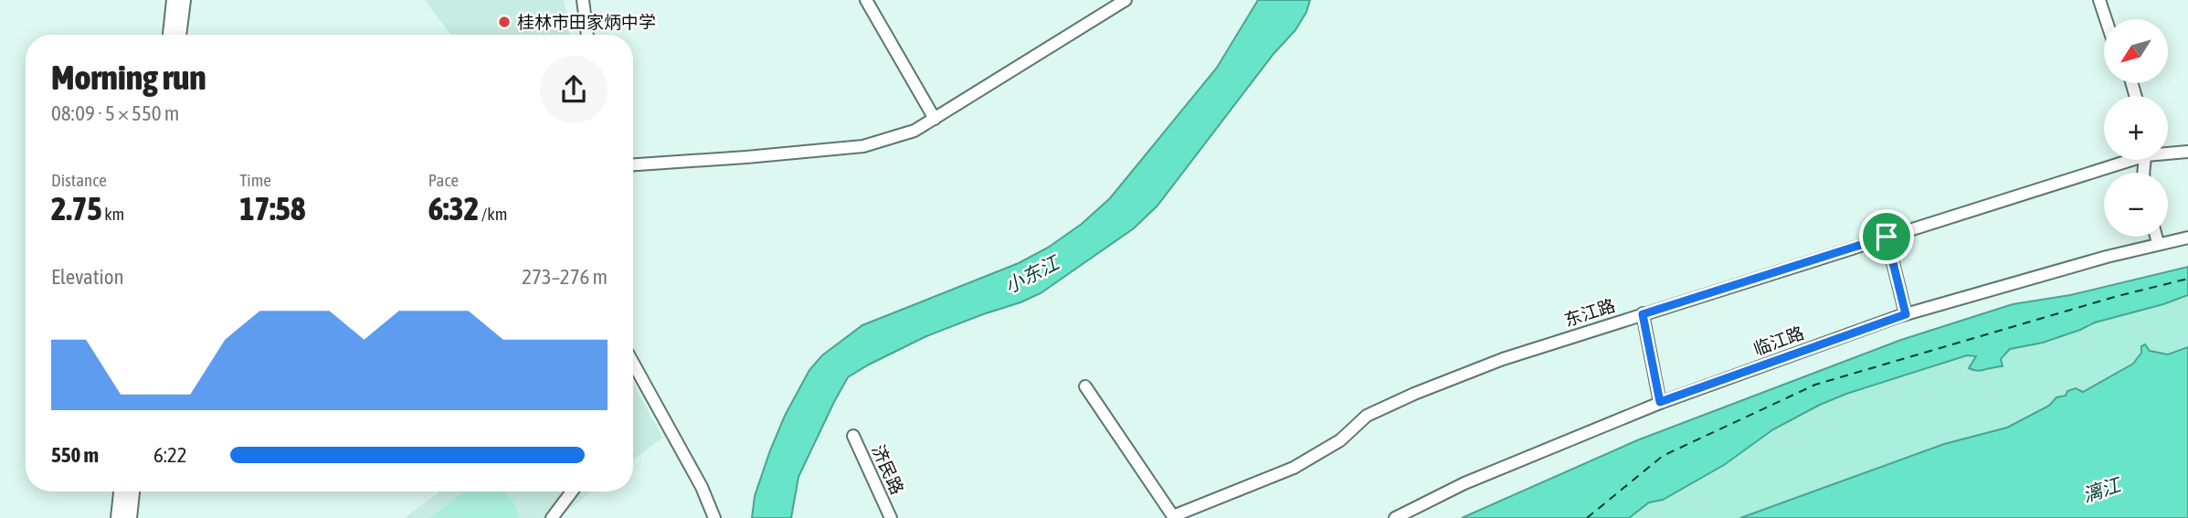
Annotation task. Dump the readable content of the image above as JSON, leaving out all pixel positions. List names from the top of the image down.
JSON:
{
  "streets": {
    "street": ["东江路", "临江路", "济民路"]
  },
  "water": ["小东江", "漓江"],
  "places": ["桂林市田家炳中学"],
  "north": "bottom left",
  "page": {
    "map_buttons": ["+", "−"],
    "heading": ["Morning run", "08:09 · 5 × 550 m"],
    "stats": [
      ["Distance", "2.75 km"],
      ["Time", "17:58"],
      ["Pace", "6:32 /km"]
    ],
    "chart": ["Elevation", "273–276 m"],
    "list": [
      {
        "name": "550 m",
        "note": "6:22"
      }
    ]
  }
}
